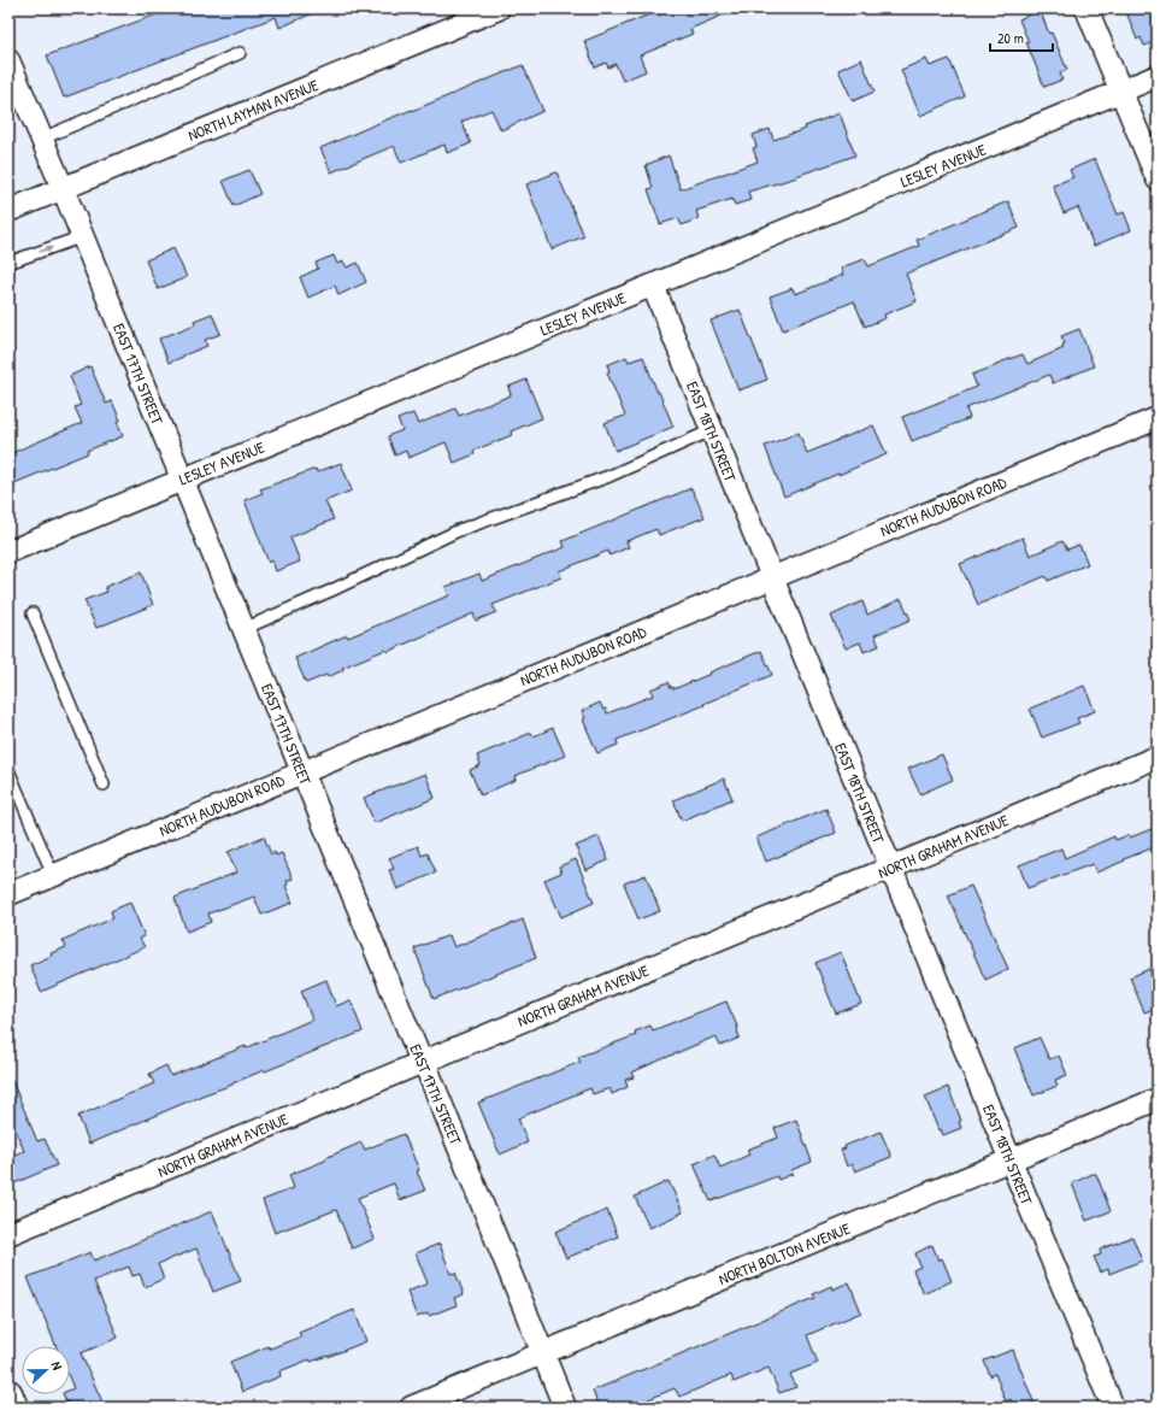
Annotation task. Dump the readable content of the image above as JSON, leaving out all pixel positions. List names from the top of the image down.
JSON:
{
  "streets": {
    "street": [
      "NORTH LAYMAN AVENUE",
      "LESLEY AVENUE",
      "EAST 17TH STREET",
      "EAST 18TH STREET",
      "NORTH AUDUBON ROAD",
      "NORTH GRAHAM AVENUE",
      "NORTH BOLTON AVENUE"
    ]
  },
  "crossings": [
    ["NORTH LAYMAN AVENUE", "EAST 17TH STREET"],
    ["LESLEY AVENUE", "EAST 17TH STREET"],
    ["LESLEY AVENUE", "EAST 18TH STREET"],
    ["EAST 17TH STREET", "NORTH AUDUBON ROAD"],
    ["EAST 17TH STREET", "NORTH GRAHAM AVENUE"],
    ["EAST 17TH STREET", "NORTH BOLTON AVENUE"],
    ["EAST 18TH STREET", "NORTH AUDUBON ROAD"],
    ["EAST 18TH STREET", "NORTH GRAHAM AVENUE"],
    ["EAST 18TH STREET", "NORTH BOLTON AVENUE"]
  ],
  "scale_bar": "20 m",
  "north": "right"
}
